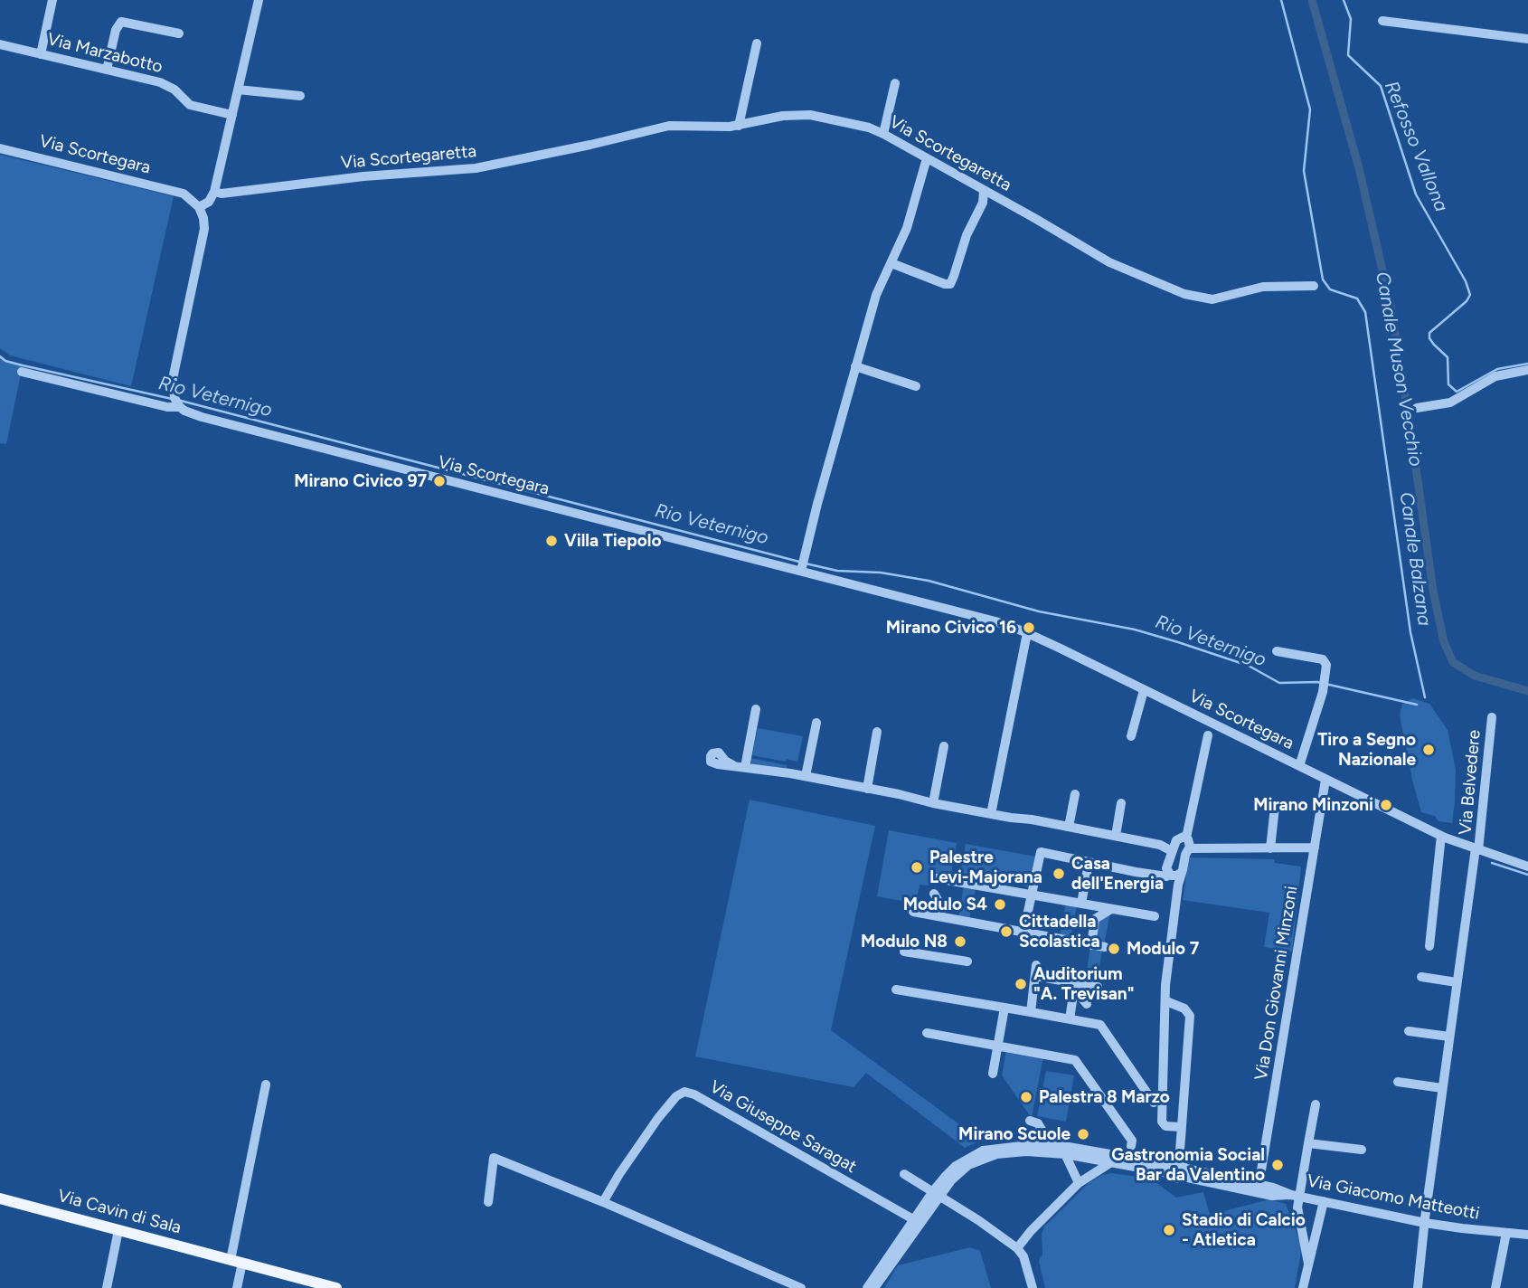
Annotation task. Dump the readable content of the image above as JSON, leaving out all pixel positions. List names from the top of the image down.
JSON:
{
  "streets": {
    "main road": ["Via Cavin di Sala"],
    "street": [
      "Via Marzabotto",
      "Via Scortegaretta",
      "Via Scortegara",
      "Via Belvedere",
      "Via Don Giovanni Minzoni",
      "Via Giuseppe Saragat",
      "Via Giacomo Matteotti"
    ]
  },
  "crossings": [
    ["Via Scortegara", "Via Belvedere"],
    ["Via Scortegara", "Via Don Giovanni Minzoni"],
    ["Via Don Giovanni Minzoni", "Via Giacomo Matteotti"],
    ["Via Giuseppe Saragat", "Via Giacomo Matteotti"]
  ],
  "water": [
    "Refosso Vallona",
    "Canale Muson Vecchio",
    "Rio Veternigo",
    "Canale Balzana"
  ],
  "places": [
    "Mirano Civico 97",
    "Villa Tiepolo",
    "Mirano Civico 16",
    "Tiro a Segno Nazionale",
    "Mirano Minzoni",
    "Palestre Levi-Majorana",
    "Casa dell'Energia",
    "Modulo S4",
    "Cittadella Scolastica",
    "Modulo N8",
    "Modulo 7",
    "Auditorium \"A. Trevisan\"",
    "Palestra 8 Marzo",
    "Mirano Scuole",
    "Gastronomia Social Bar da Valentino",
    "Stadio di Calcio - Atletica"
  ]
}
